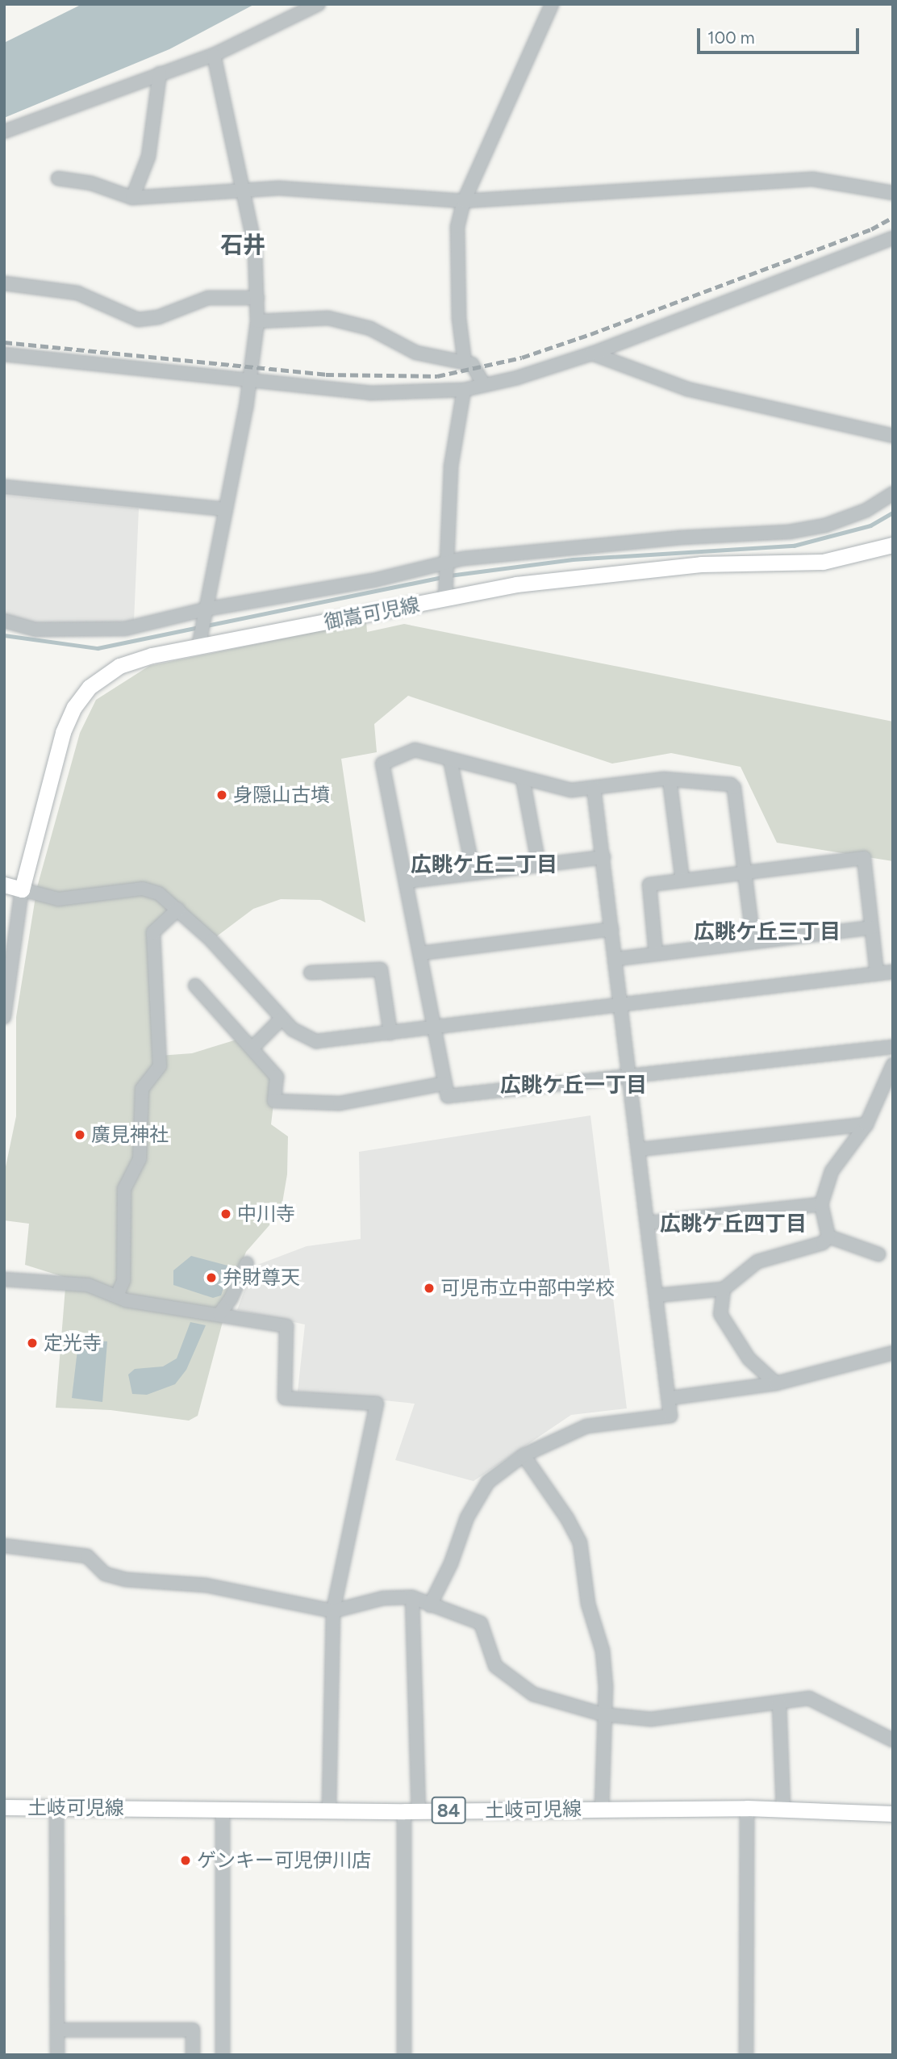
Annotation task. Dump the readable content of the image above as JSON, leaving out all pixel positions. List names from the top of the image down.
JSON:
{
  "streets": {
    "main road": ["御嵩可児線", "土岐可児線", "84"]
  },
  "districts": [
    "石井",
    "広眺ケ丘二丁目",
    "広眺ケ丘三丁目",
    "広眺ケ丘一丁目",
    "広眺ケ丘四丁目"
  ],
  "places": [
    "身隠山古墳",
    "廣見神社",
    "中川寺",
    "弁財尊天",
    "可児市立中部中学校",
    "定光寺",
    "ゲンキー可児伊川店"
  ],
  "scale_bar": "100 m"
}
